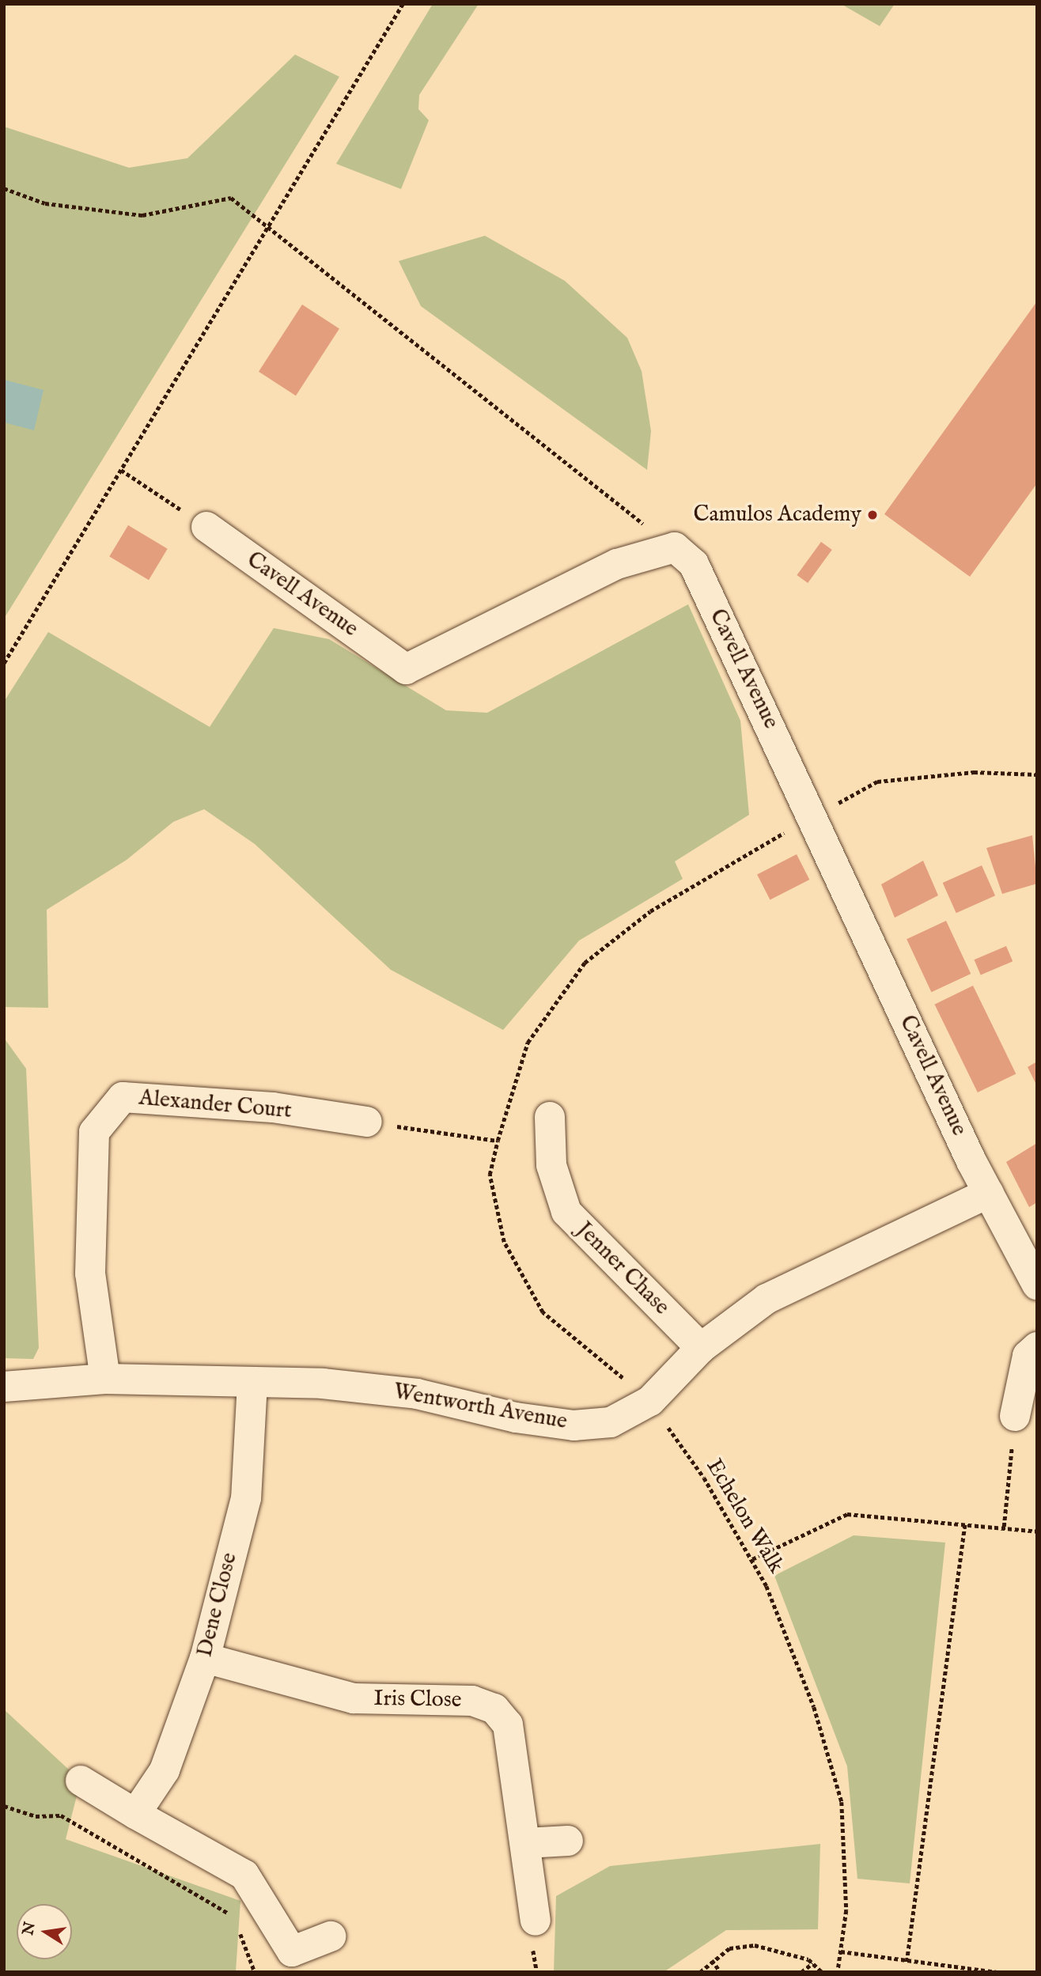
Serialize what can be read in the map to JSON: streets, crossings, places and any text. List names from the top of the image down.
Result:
{
  "streets": {
    "street": [
      "Cavell Avenue",
      "Alexander Court",
      "Jenner Chase",
      "Wentworth Avenue",
      "Dene Close",
      "Iris Close"
    ],
    "path": ["Echelon Walk"]
  },
  "crossings": [
    ["Cavell Avenue", "Wentworth Avenue"],
    ["Cavell Avenue", "Echelon Walk"],
    ["Alexander Court", "Wentworth Avenue"],
    ["Jenner Chase", "Wentworth Avenue"],
    ["Wentworth Avenue", "Echelon Walk"],
    ["Wentworth Avenue", "Dene Close"],
    ["Dene Close", "Iris Close"]
  ],
  "places": ["Camulos Academy"],
  "north": "left"
}
